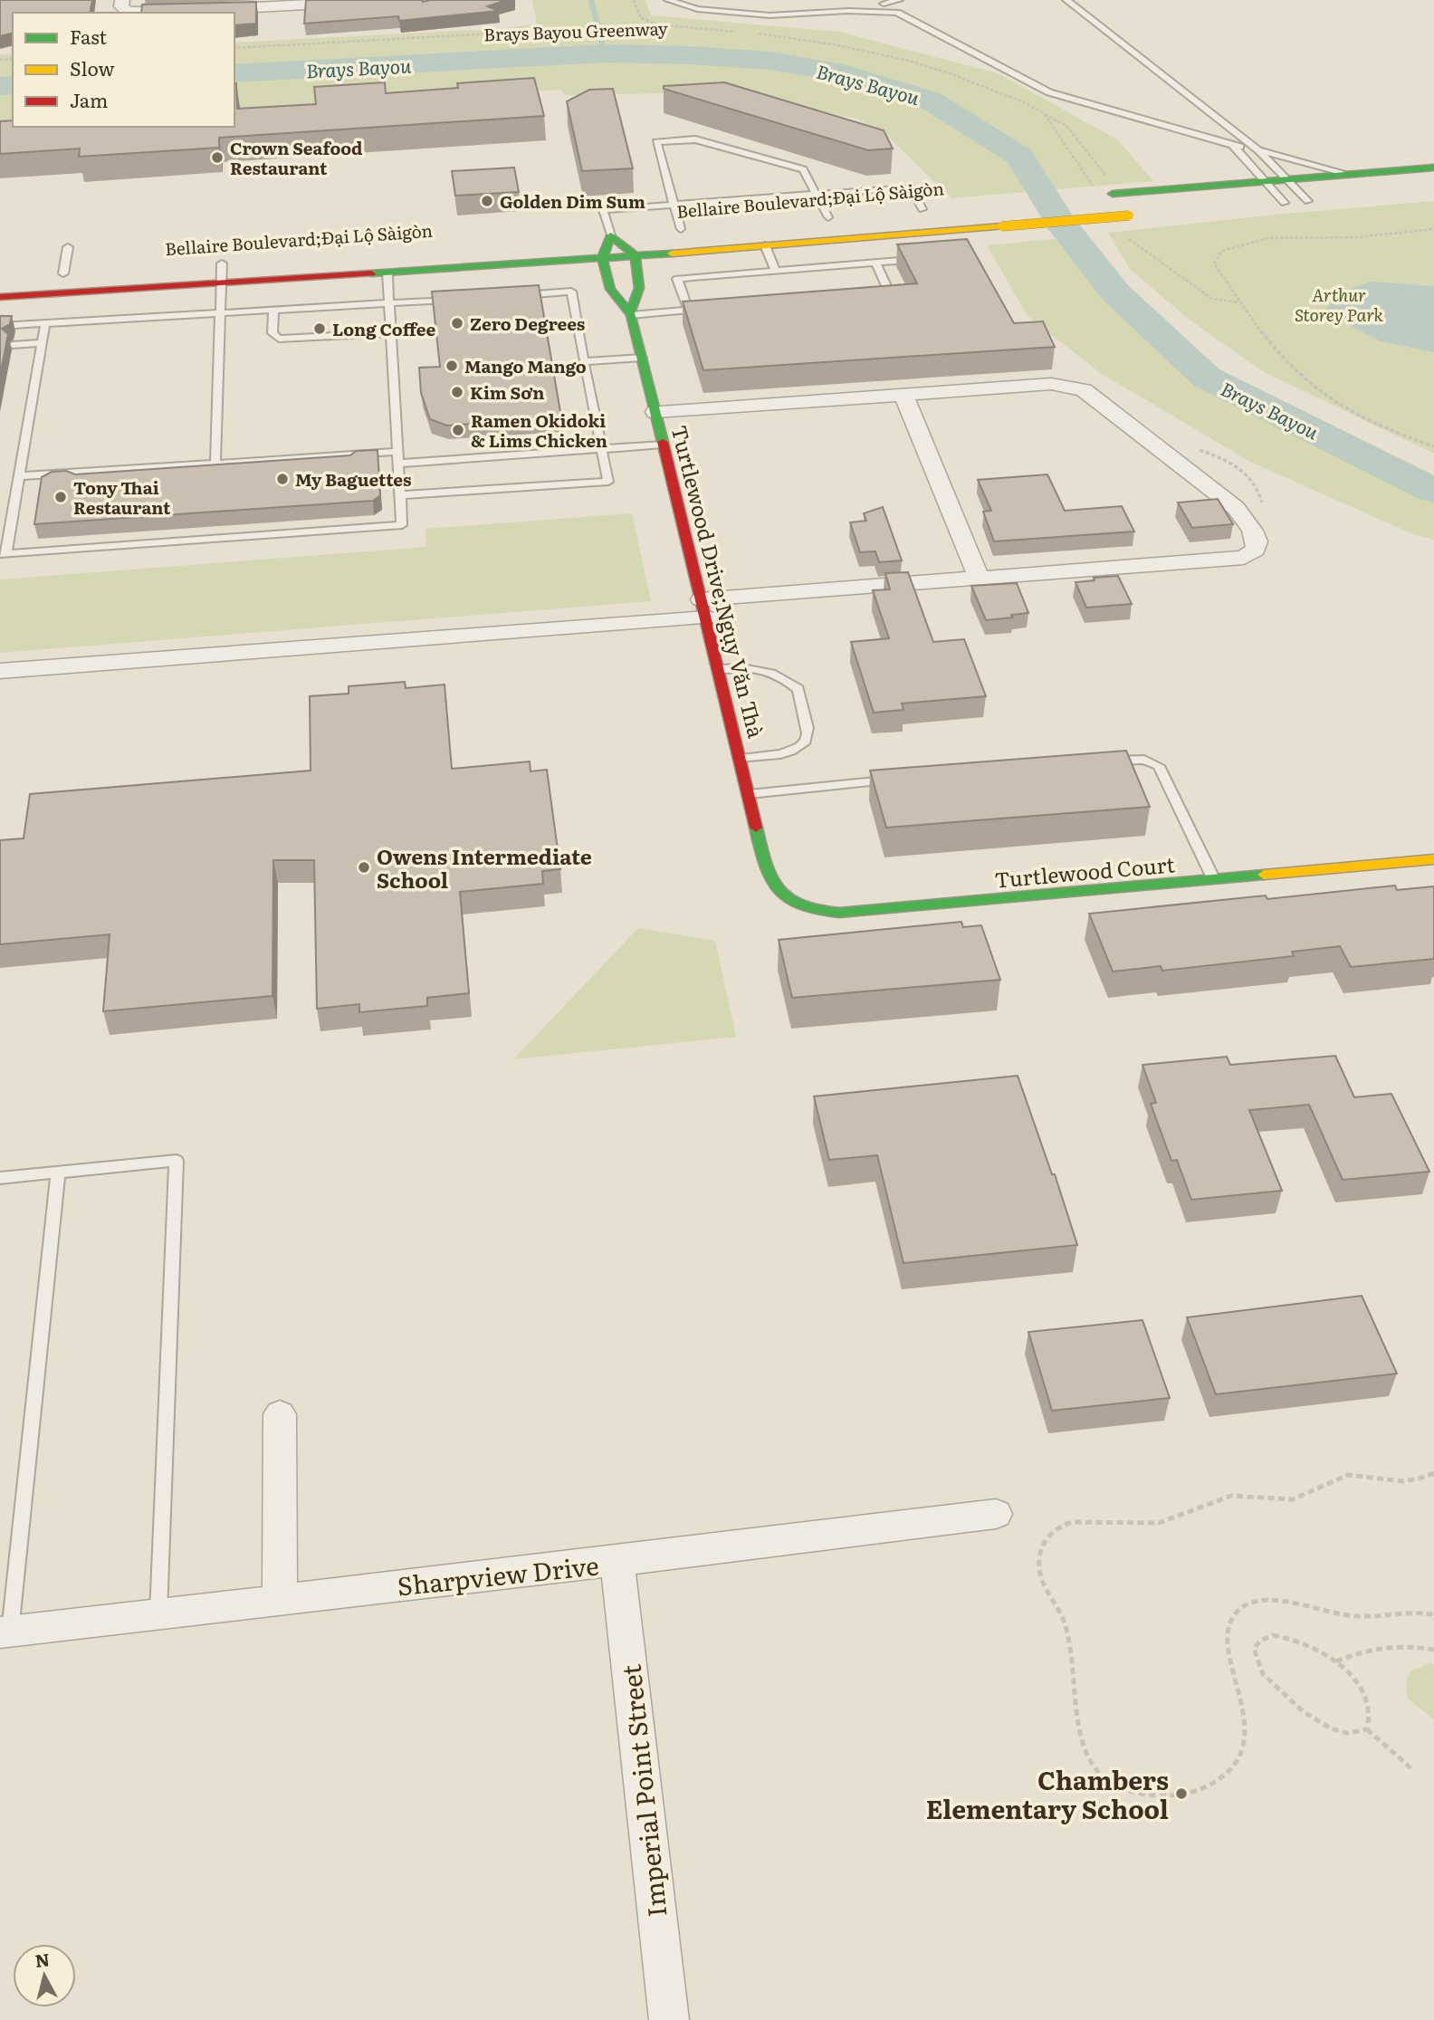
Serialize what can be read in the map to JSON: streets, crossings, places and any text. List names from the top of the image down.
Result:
{
  "streets": {
    "street": [
      "Bellaire Boulevard;Đại Lộ Sàigòn",
      "Turtlewood Drive;Ngụy Văn Thà",
      "Turtlewood Court",
      "Sharpview Drive",
      "Imperial Point Street"
    ],
    "path": ["Brays Bayou Greenway"]
  },
  "crossings": [
    ["Bellaire Boulevard;Đại Lộ Sàigòn", "Turtlewood Drive;Ngụy Văn Thà"],
    ["Turtlewood Drive;Ngụy Văn Thà", "Turtlewood Court"],
    ["Sharpview Drive", "Imperial Point Street"]
  ],
  "water": ["Brays Bayou"],
  "parks": ["Arthur Storey Park"],
  "places": [
    "Crown Seafood Restaurant",
    "Golden Dim Sum",
    "Zero Degrees",
    "Long Coffee",
    "Mango Mango",
    "Kim Sơn",
    "Ramen Okidoki & Lims Chicken",
    "My Baguettes",
    "Tony Thai Restaurant",
    "Owens Intermediate School",
    "Chambers Elementary School"
  ],
  "legend": ["Fast", "Slow", "Jam"],
  "north": "top"
}
